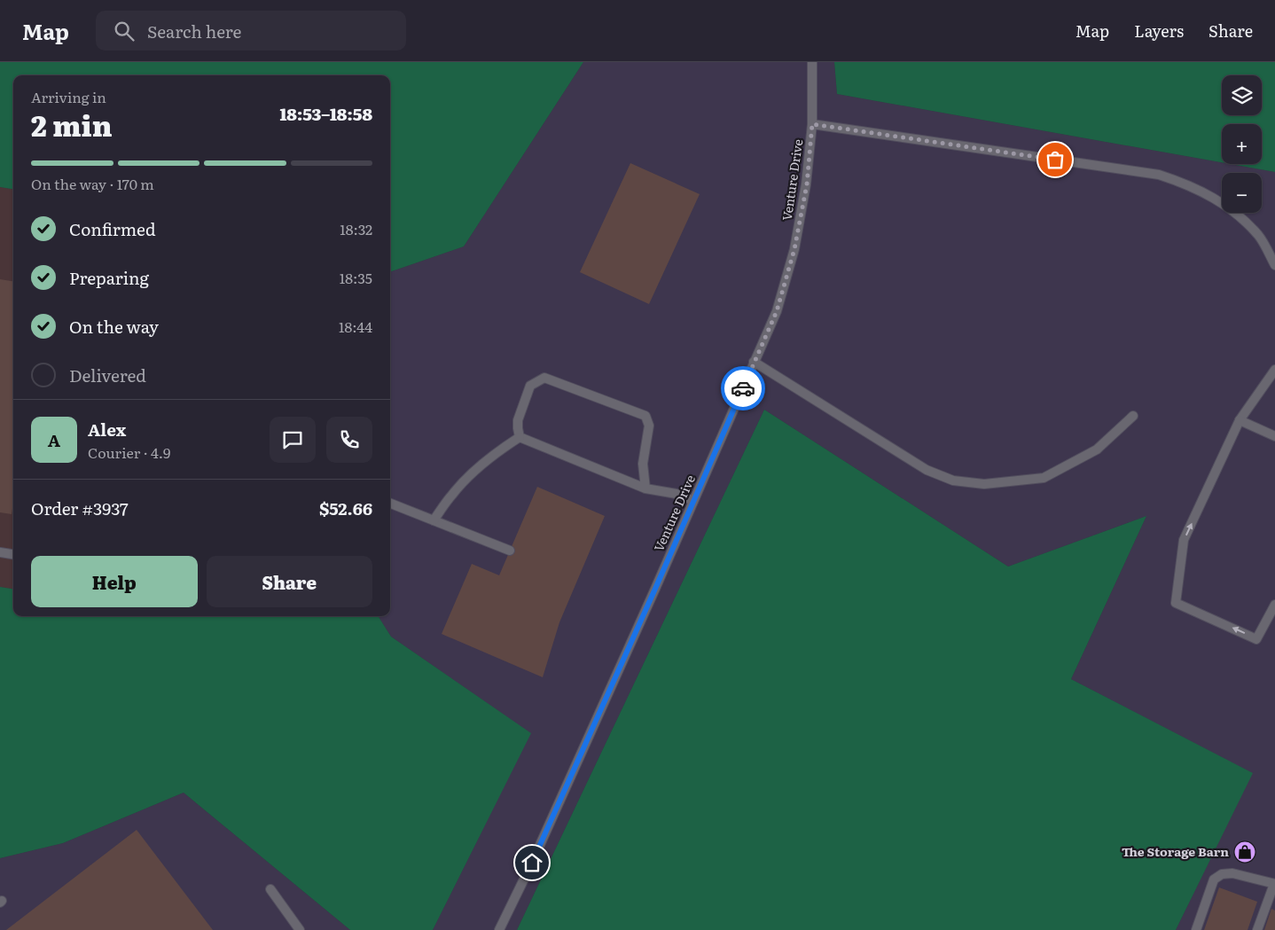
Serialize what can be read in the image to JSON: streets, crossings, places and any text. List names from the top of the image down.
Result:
{
  "streets": {
    "street": ["Venture Drive"]
  },
  "places": {
    "shop": ["The Storage Barn"]
  },
  "page": {
    "header": "Map",
    "search": "Search here",
    "nav": ["Map", "Layers", "Share"],
    "map_buttons": ["+", "−"],
    "heading": ["2 min", "Arriving in", "18:53–18:58"],
    "panel": [
      "Alex",
      "Courier · 4.9",
      "Order #3937",
      "$52.66"
    ],
    "bar": "On the way · 170 m",
    "list": [
      ["Confirmed", "18:32"],
      ["Preparing", "18:35"],
      ["On the way", "18:44"],
      "Delivered"
    ],
    "round": "A",
    "buttons": ["Help", "Share"]
  }
}
